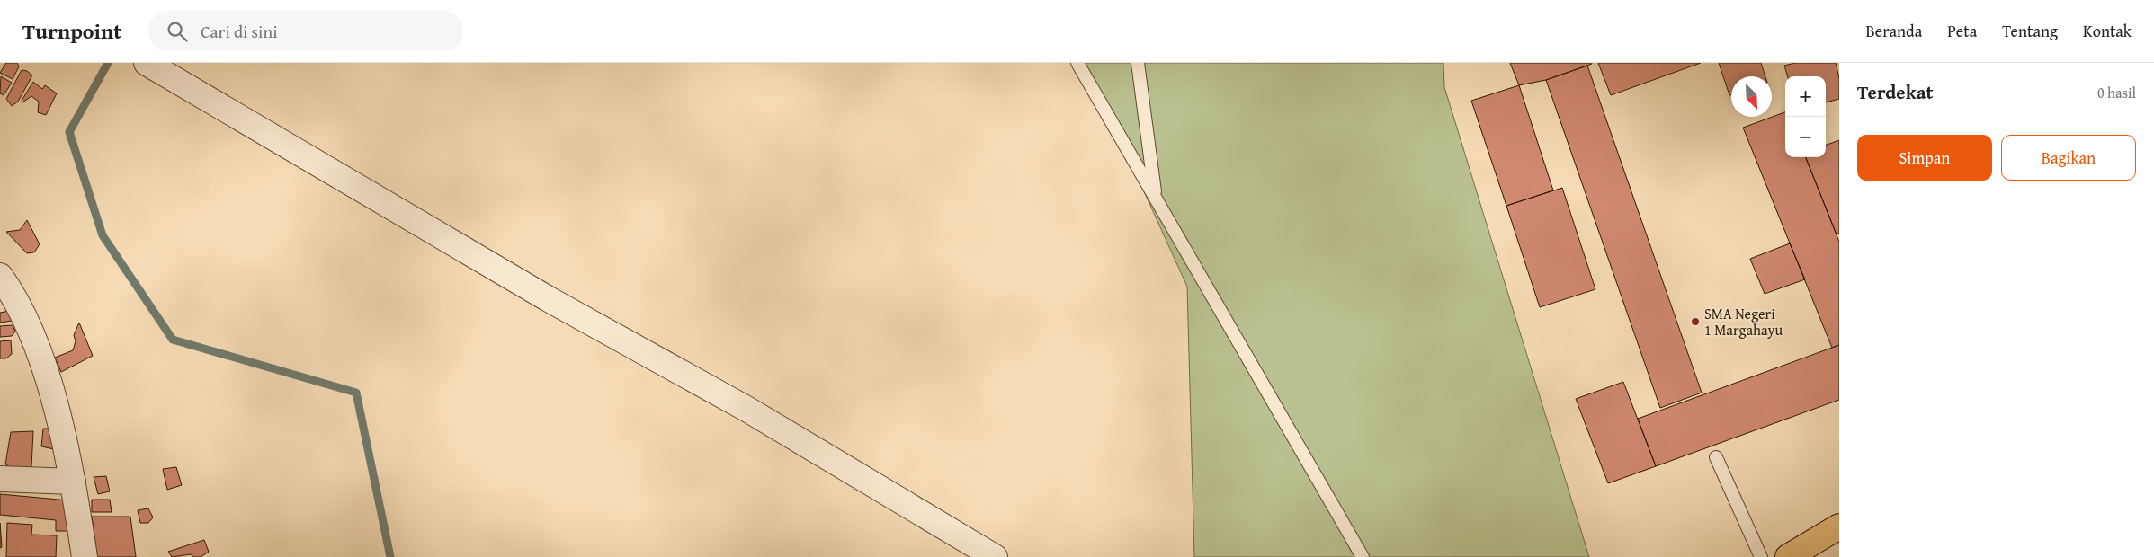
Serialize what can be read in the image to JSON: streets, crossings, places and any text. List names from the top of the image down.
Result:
{
  "places": ["SMA Negeri 1 Margahayu"],
  "north": "bottom right",
  "page": {
    "header": "Turnpoint",
    "search": "Cari di sini",
    "nav": [
      "Beranda",
      "Peta",
      "Tentang",
      "Kontak"
    ],
    "heading": ["Terdekat", "0 hasil"],
    "map_buttons": ["+", "−"],
    "buttons": ["Simpan", "Bagikan"]
  }
}
